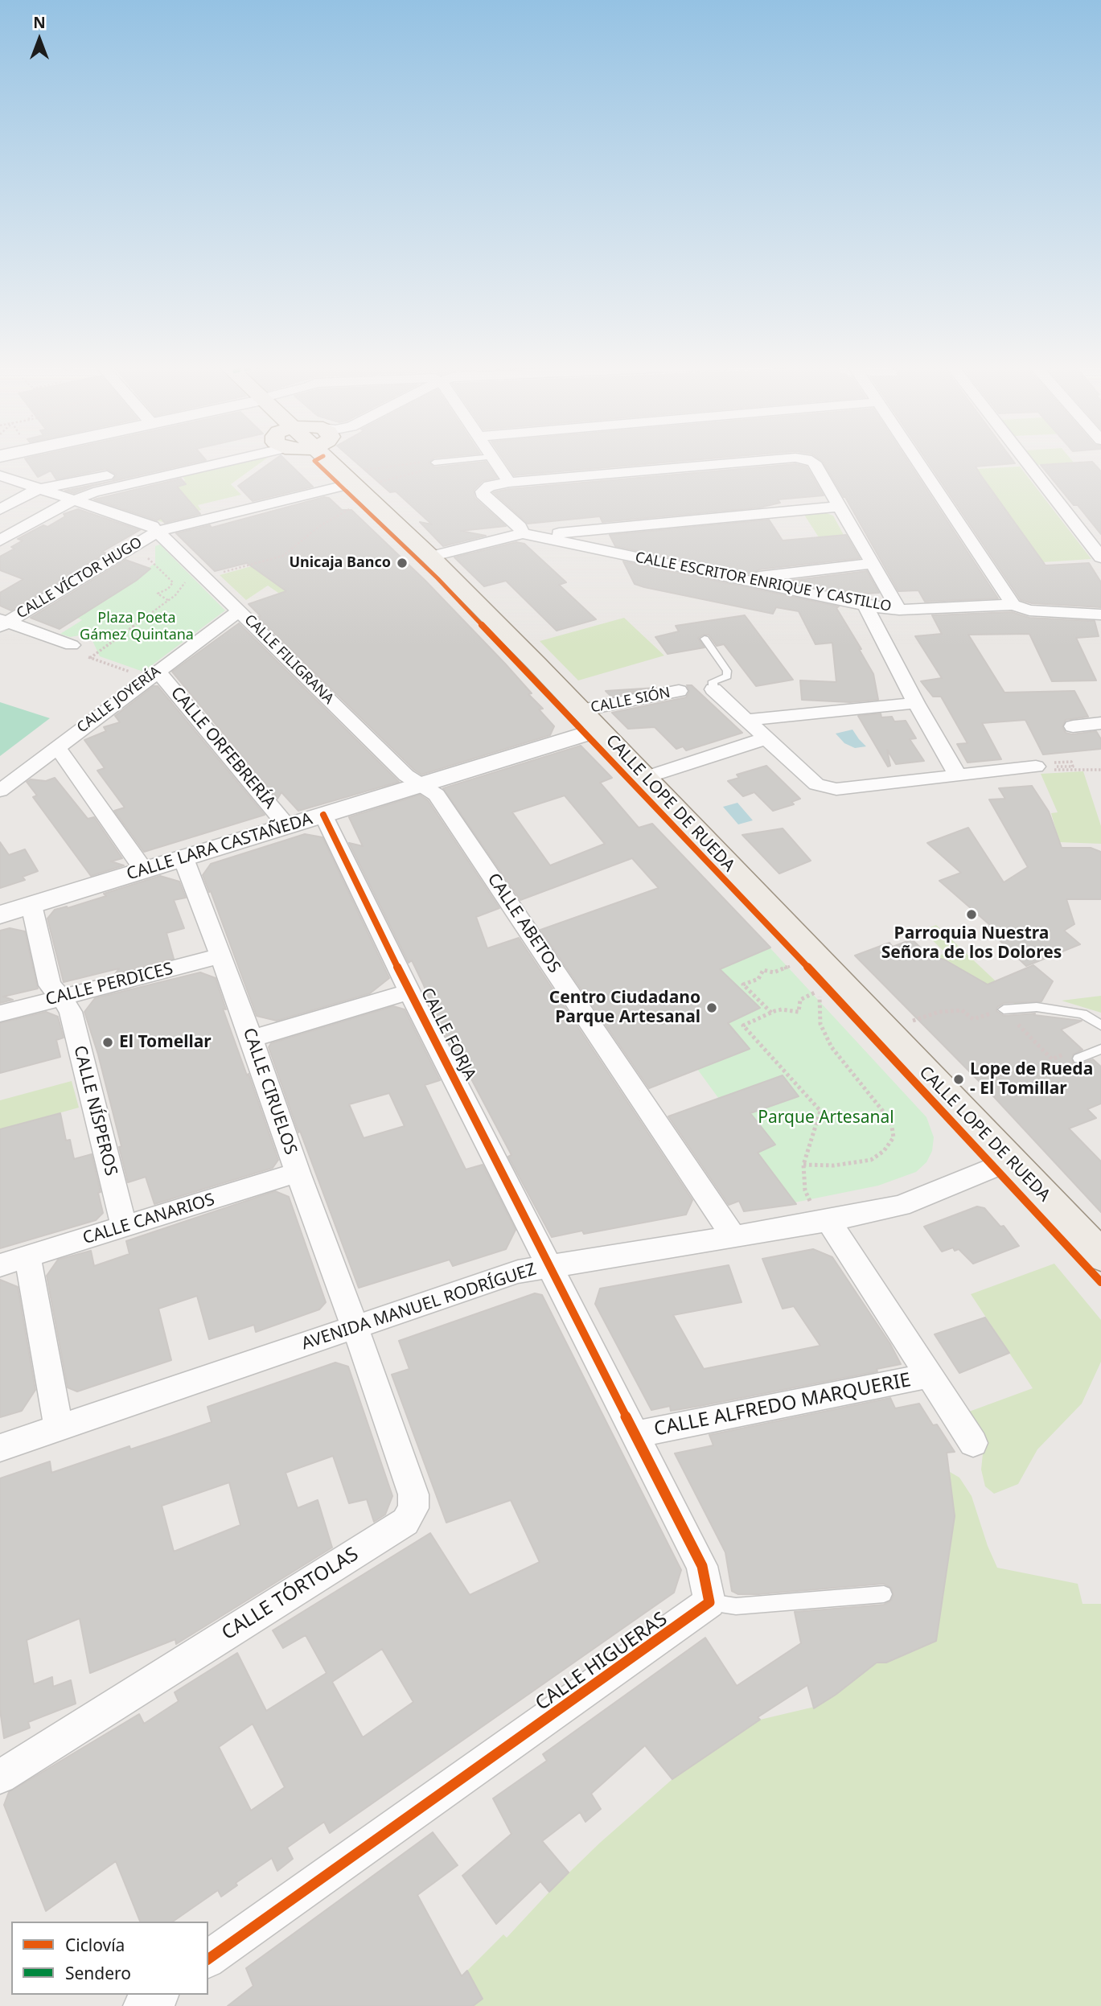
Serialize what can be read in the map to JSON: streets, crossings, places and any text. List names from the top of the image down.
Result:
{
  "streets": {
    "main road": ["CALLE LOPE DE RUEDA"],
    "street": [
      "CALLE VÍCTOR HUGO",
      "CALLE ESCRITOR ENRIQUE Y CASTILLO",
      "CALLE FILIGRANA",
      "CALLE JOYERÍA",
      "CALLE SIÓN",
      "CALLE ORFEBRERÍA",
      "CALLE LARA CASTAÑEDA",
      "CALLE ABETOS",
      "CALLE PERDICES",
      "CALLE FORJA",
      "CALLE CIRUELOS",
      "CALLE NÍSPEROS",
      "CALLE CANARIOS",
      "AVENIDA MANUEL RODRÍGUEZ",
      "CALLE ALFREDO MARQUERIE",
      "CALLE TÓRTOLAS",
      "CALLE HIGUERAS"
    ]
  },
  "crossings": [
    ["CALLE VÍCTOR HUGO", "CALLE FILIGRANA"],
    ["CALLE VÍCTOR HUGO", "CALLE LOPE DE RUEDA"],
    ["CALLE ESCRITOR ENRIQUE Y CASTILLO", "CALLE LOPE DE RUEDA"],
    ["CALLE FILIGRANA", "CALLE JOYERÍA"],
    ["CALLE FILIGRANA", "CALLE LARA CASTAÑEDA"],
    ["CALLE FILIGRANA", "CALLE ABETOS"],
    ["CALLE JOYERÍA", "CALLE ORFEBRERÍA"],
    ["CALLE SIÓN", "CALLE LOPE DE RUEDA"],
    ["CALLE SIÓN", "CALLE LARA CASTAÑEDA"],
    ["CALLE ORFEBRERÍA", "CALLE LARA CASTAÑEDA"],
    ["CALLE LOPE DE RUEDA", "CALLE LARA CASTAÑEDA"],
    ["CALLE LOPE DE RUEDA", "AVENIDA MANUEL RODRÍGUEZ"],
    ["CALLE LARA CASTAÑEDA", "CALLE ABETOS"],
    ["CALLE LARA CASTAÑEDA", "CALLE FORJA"],
    ["CALLE LARA CASTAÑEDA", "CALLE CIRUELOS"],
    ["CALLE LARA CASTAÑEDA", "CALLE NÍSPEROS"],
    ["CALLE ABETOS", "AVENIDA MANUEL RODRÍGUEZ"],
    ["CALLE PERDICES", "CALLE CIRUELOS"],
    ["CALLE PERDICES", "CALLE NÍSPEROS"],
    ["CALLE FORJA", "AVENIDA MANUEL RODRÍGUEZ"],
    ["CALLE CIRUELOS", "CALLE CANARIOS"],
    ["CALLE CIRUELOS", "AVENIDA MANUEL RODRÍGUEZ"],
    ["CALLE CIRUELOS", "CALLE TÓRTOLAS"],
    ["CALLE NÍSPEROS", "CALLE CANARIOS"],
    ["AVENIDA MANUEL RODRÍGUEZ", "CALLE TÓRTOLAS"]
  ],
  "parks": ["Plaza Poeta Gámez Quintana", "Parque Artesanal"],
  "places": [
    "Unicaja Banco",
    "Parroquia Nuestra Señora de los Dolores",
    "Centro Ciudadano Parque Artesanal",
    "El Tomellar",
    "Lope de Rueda - El Tomillar"
  ],
  "legend": ["Ciclovía", "Sendero"],
  "north": "top"
}
